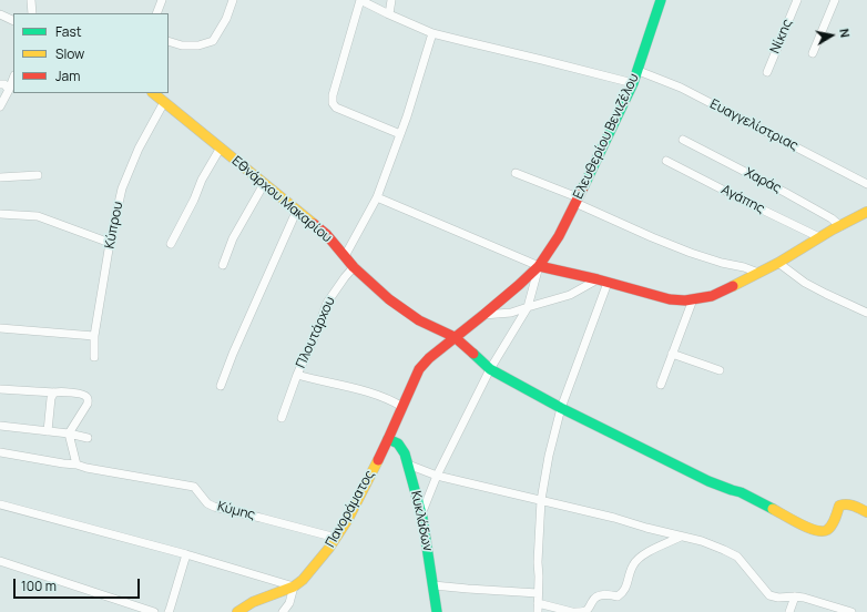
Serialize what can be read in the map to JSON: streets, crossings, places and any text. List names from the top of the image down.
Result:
{
  "streets": {
    "street": [
      "Νίκης",
      "Ευαγγελίστριας",
      "Ελευθερίου Βενιζέλου",
      "Χαράς",
      "Εθνάρχου Μακαρίου",
      "Αγάπης",
      "Κύπρου",
      "Πλουτάρχου",
      "Πανοράματος",
      "Κύμης",
      "Κυκλάδων"
    ]
  },
  "crossings": [
    ["Ευαγγελίστριας", "Ελευθερίου Βενιζέλου"],
    ["Ελευθερίου Βενιζέλου", "Εθνάρχου Μακαρίου"],
    ["Ελευθερίου Βενιζέλου", "Πανοράματος"],
    ["Εθνάρχου Μακαρίου", "Κύπρου"],
    ["Εθνάρχου Μακαρίου", "Πλουτάρχου"],
    ["Εθνάρχου Μακαρίου", "Πανοράματος"],
    ["Πλουτάρχου", "Πανοράματος"],
    ["Πανοράματος", "Κύμης"],
    ["Πανοράματος", "Κυκλάδων"]
  ],
  "legend": ["Fast", "Slow", "Jam"],
  "scale_bar": "100 m",
  "north": "right"
}
